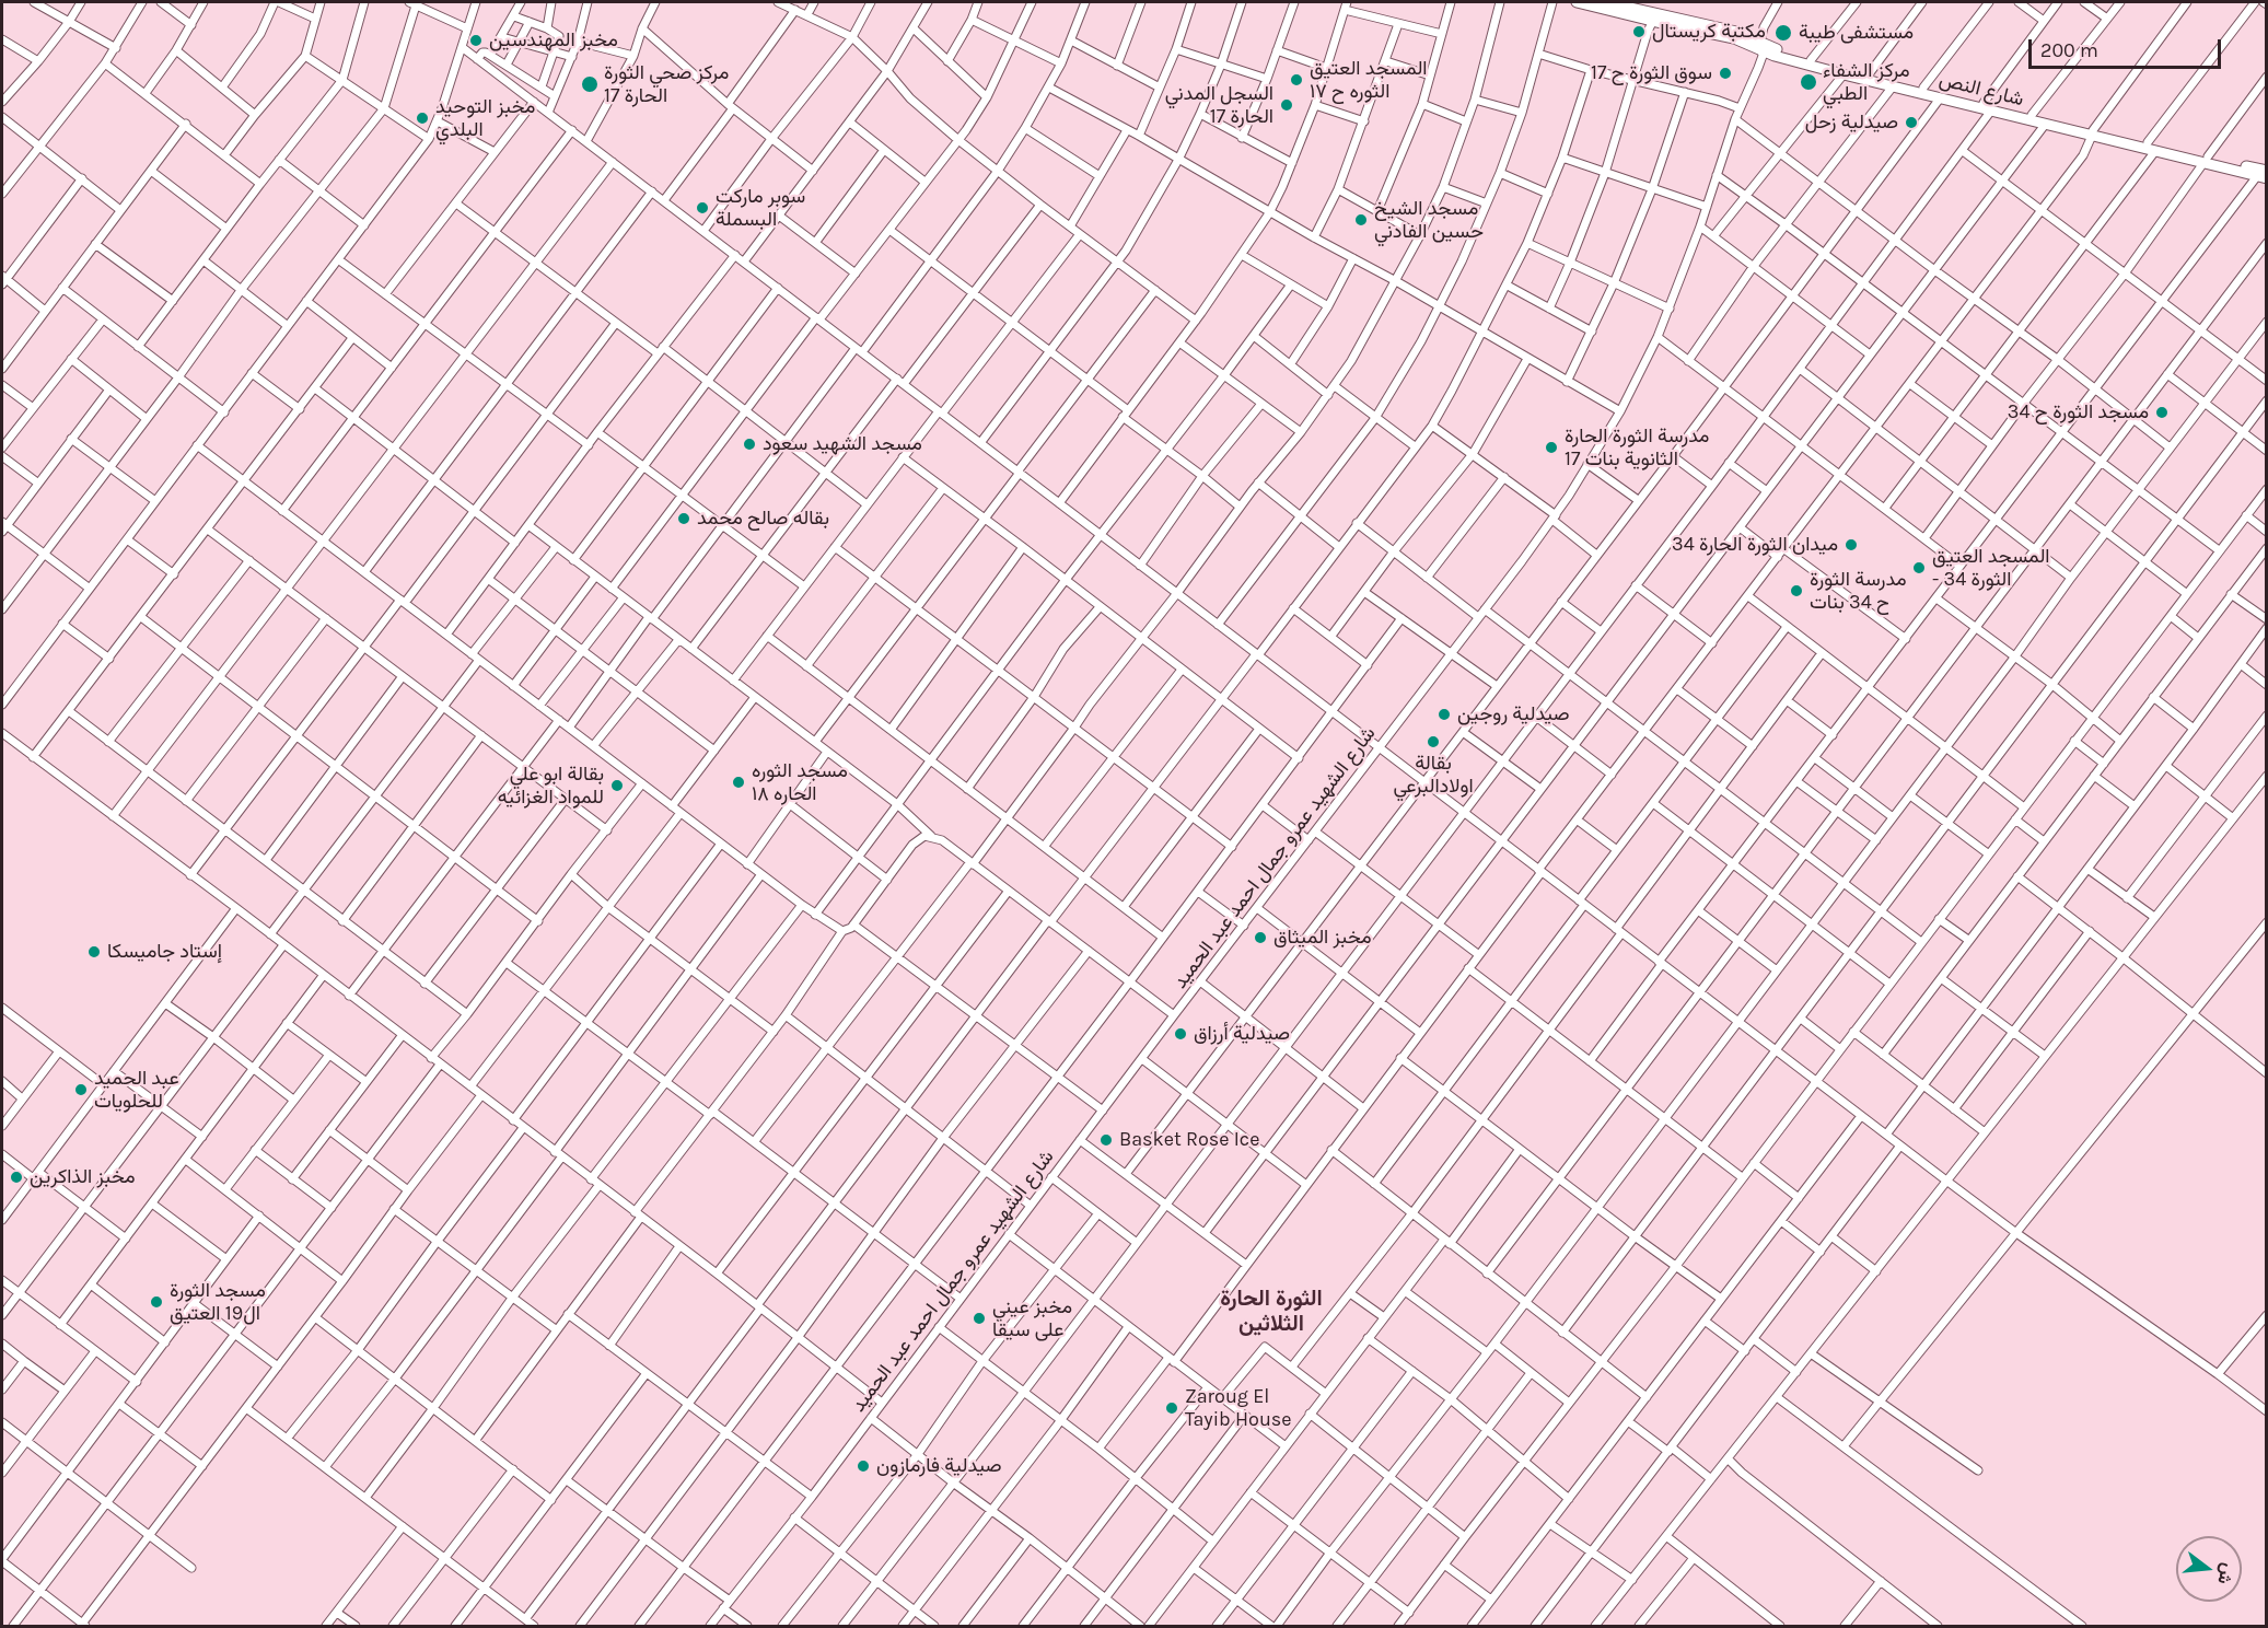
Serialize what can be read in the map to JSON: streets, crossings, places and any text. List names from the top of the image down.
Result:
{
  "streets": {
    "main road": ["شارع النص"],
    "street": ["شارع الشهيد عمرو جمال احمد عبد الحميد"]
  },
  "crossings": [
    ["شارع النص", "شارع الشهيد عمرو جمال احمد عبد الحميد"]
  ],
  "districts": ["الثورة الحارة الثلاثين"],
  "places": [
    "مكتبة كريستال",
    "مستشفى طيبة",
    "مخبز المهندسين",
    "سوق الثورة ح 17",
    "المسجد العتيق الثوره ح ١٧",
    "مركز الشفاء الطبي",
    "مركز صحي الثورة الحارة 17",
    "السجل المدني الحارة 17",
    "مخبز التوحيد البلدي",
    "صيدلية زحل",
    "سوبر ماركت البسملة",
    "مسجد الشيخ حسين الفادني",
    "مسجد الثورة ح 34",
    "مسجد الشهيد سعود",
    "مدرسة الثورة الحارة 17 الثانوية بنات",
    "بقاله صالح محمد",
    "ميدان الثورة الحارة 34",
    "المسجد العتيق - الثورة 34",
    "مدرسة الثورة ح 34 بنات",
    "صيدلية روجين",
    "بقالة اولادالبرعي",
    "مسجد الثوره الحاره ١٨",
    "بقالة ابو علي للمواد الغزائيه",
    "مخبز الميثاق",
    "إستاد جاميسكا",
    "صيدلية أرزاق",
    "عبد الحميد للحلويات",
    "Basket Rose Ice",
    "مخبز الذاكرين",
    "مسجد الثورة ال19 العتيق",
    "مخبز عيني على سيقا",
    "Zaroug El Tayib House",
    "صيدلية فارمازون"
  ],
  "scale_bar": "200 m",
  "north": "right"
}
